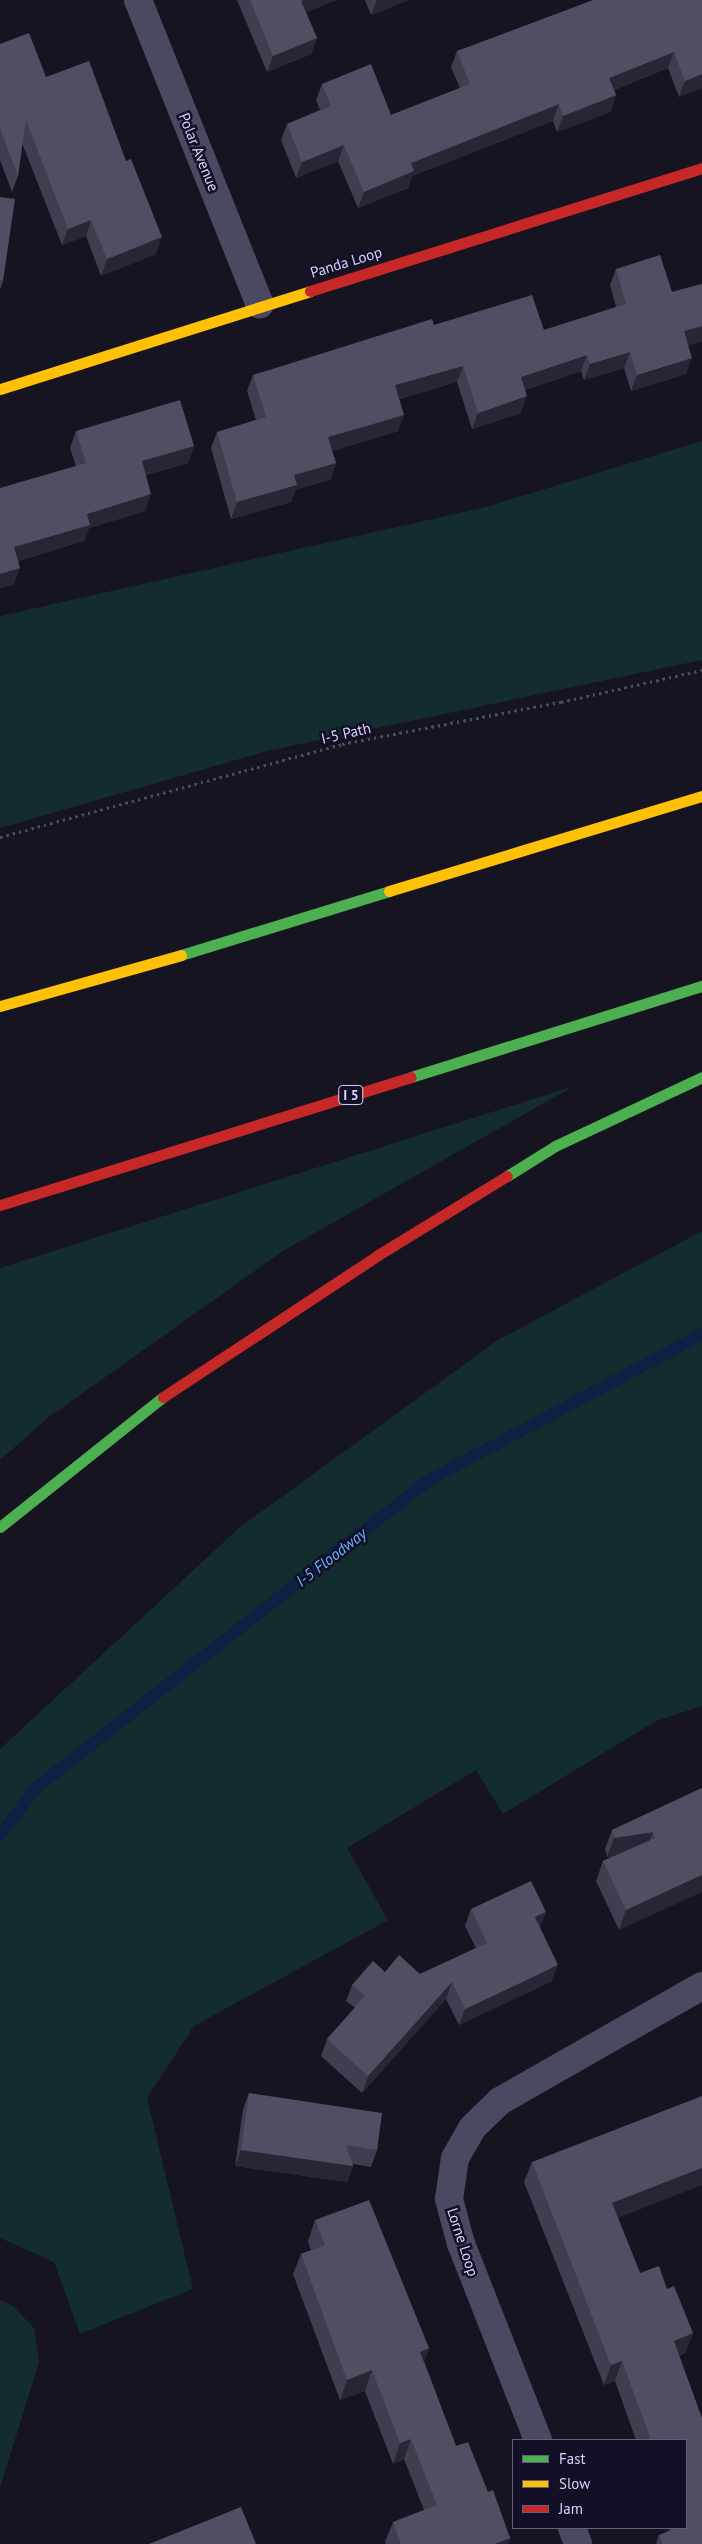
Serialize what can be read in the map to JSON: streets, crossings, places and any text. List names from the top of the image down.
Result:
{
  "streets": {
    "main road": ["Panda Loop", "I 5"],
    "street": ["Polar Avenue", "Lorne Loop"],
    "path": ["I-5 Path"]
  },
  "crossings": [
    ["Polar Avenue", "Panda Loop"]
  ],
  "water": ["I-5 Floodway"],
  "legend": ["Fast", "Slow", "Jam"]
}
